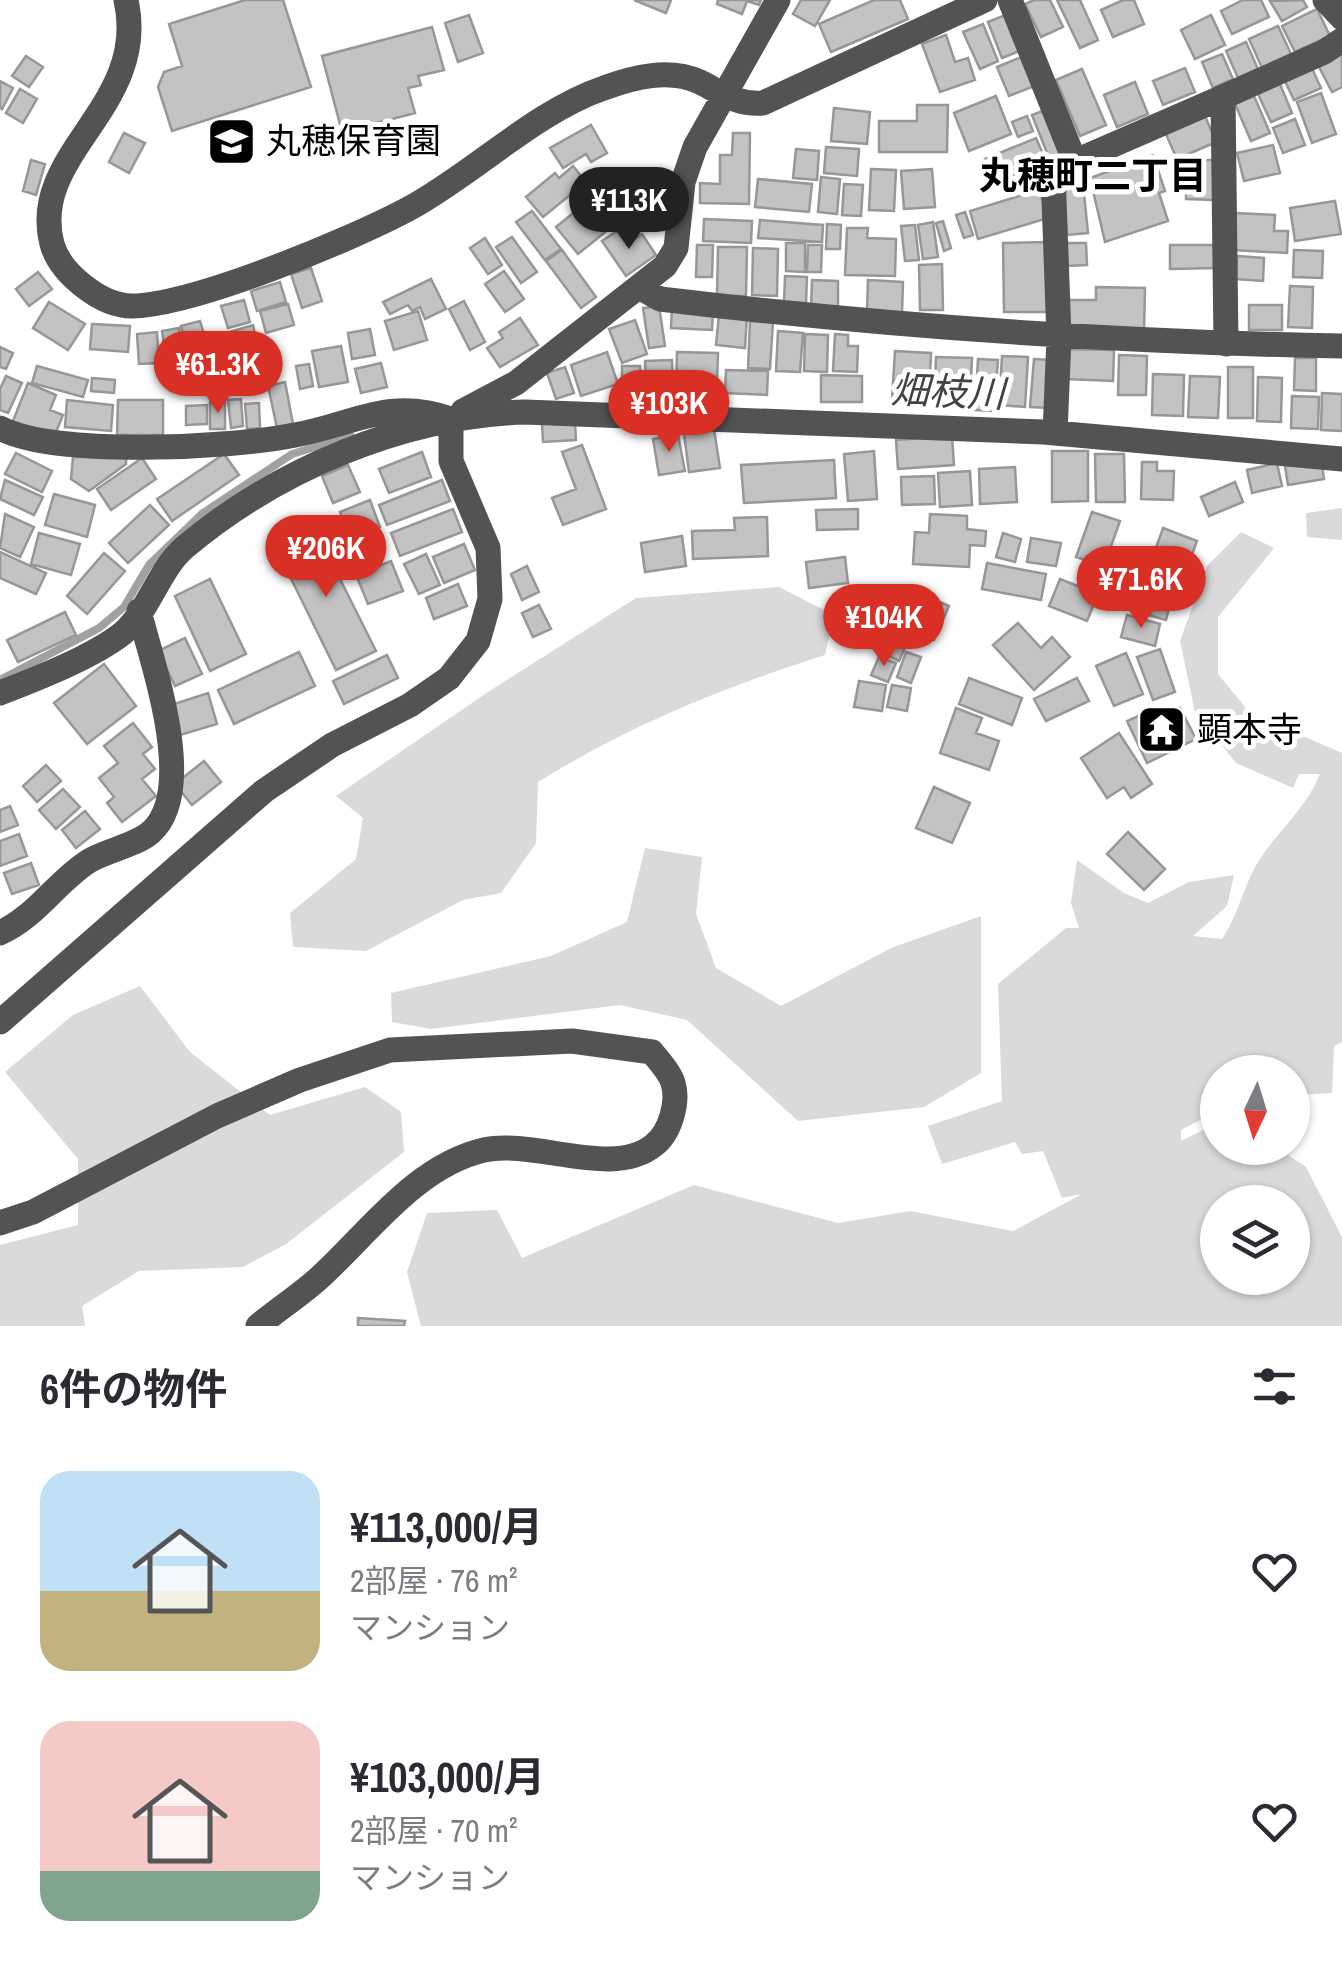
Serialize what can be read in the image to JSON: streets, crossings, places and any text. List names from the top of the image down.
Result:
{
  "districts": ["丸穂町二丁目"],
  "water": ["畑枝川"],
  "places": {
    "school or university": ["丸穂保育園"],
    "temple": ["顕本寺"]
  },
  "north": "bottom",
  "page": {
    "price": [
      "¥113K",
      "¥61.3K",
      "¥103K",
      "¥206K",
      "¥71.6K",
      "¥104K"
    ],
    "heading": "6件の物件",
    "list": [
      {
        "name": "¥113,000/月",
        "note": "2部屋 · 76 m² · マンション"
      },
      {
        "name": "¥103,000/月",
        "note": "2部屋 · 70 m² · マンション"
      }
    ]
  }
}
